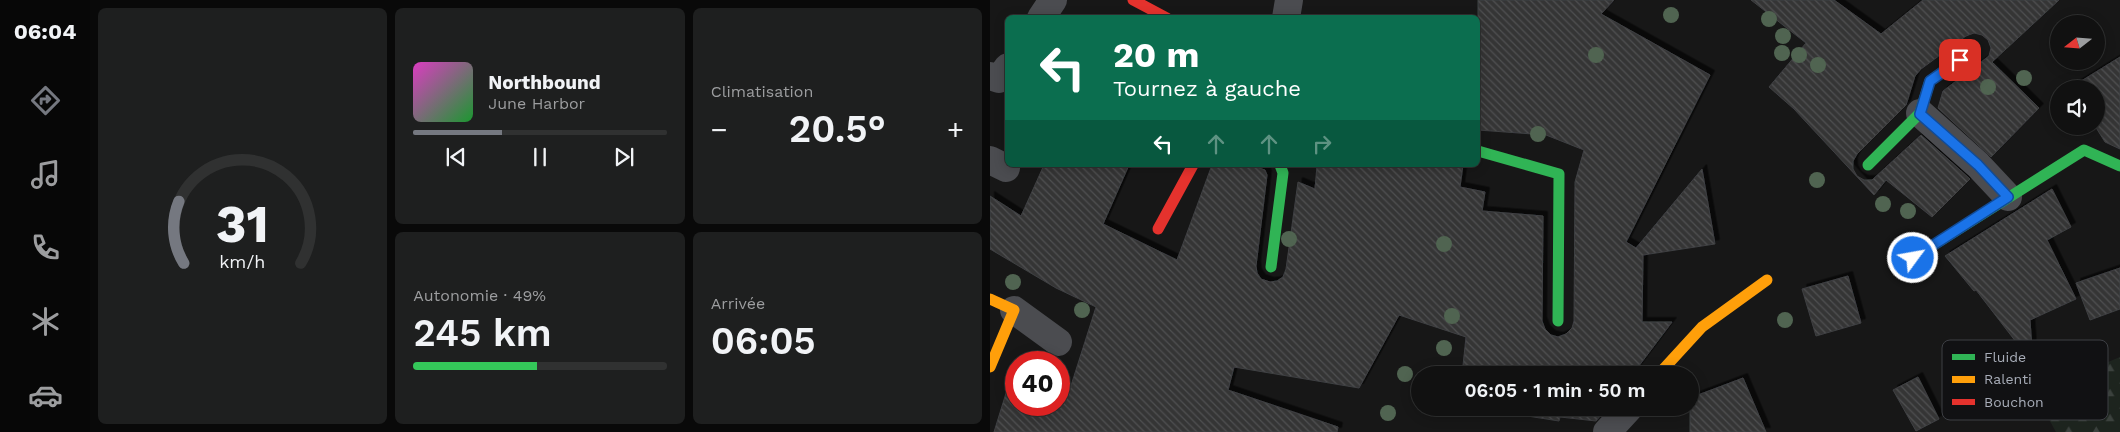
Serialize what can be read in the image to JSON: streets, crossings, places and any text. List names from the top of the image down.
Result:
{
  "legend": ["Fluide", "Ralenti", "Bouchon"],
  "north": "left",
  "page": {
    "tabs": "06:04",
    "tile": [
      "Climatisation",
      ["Autonomie · 49%", "245 km"],
      ["Arrivée", "06:05"]
    ],
    "turn": ["20 m", "Tournez à gauche"],
    "song": ["Northbound", "June Harbor"],
    "heat": ["−", "20.5°", "+"],
    "limit": "40",
    "trip": "06:05 · 1 min · 50 m",
    "gauge": ["31", "km/h"]
  }
}
